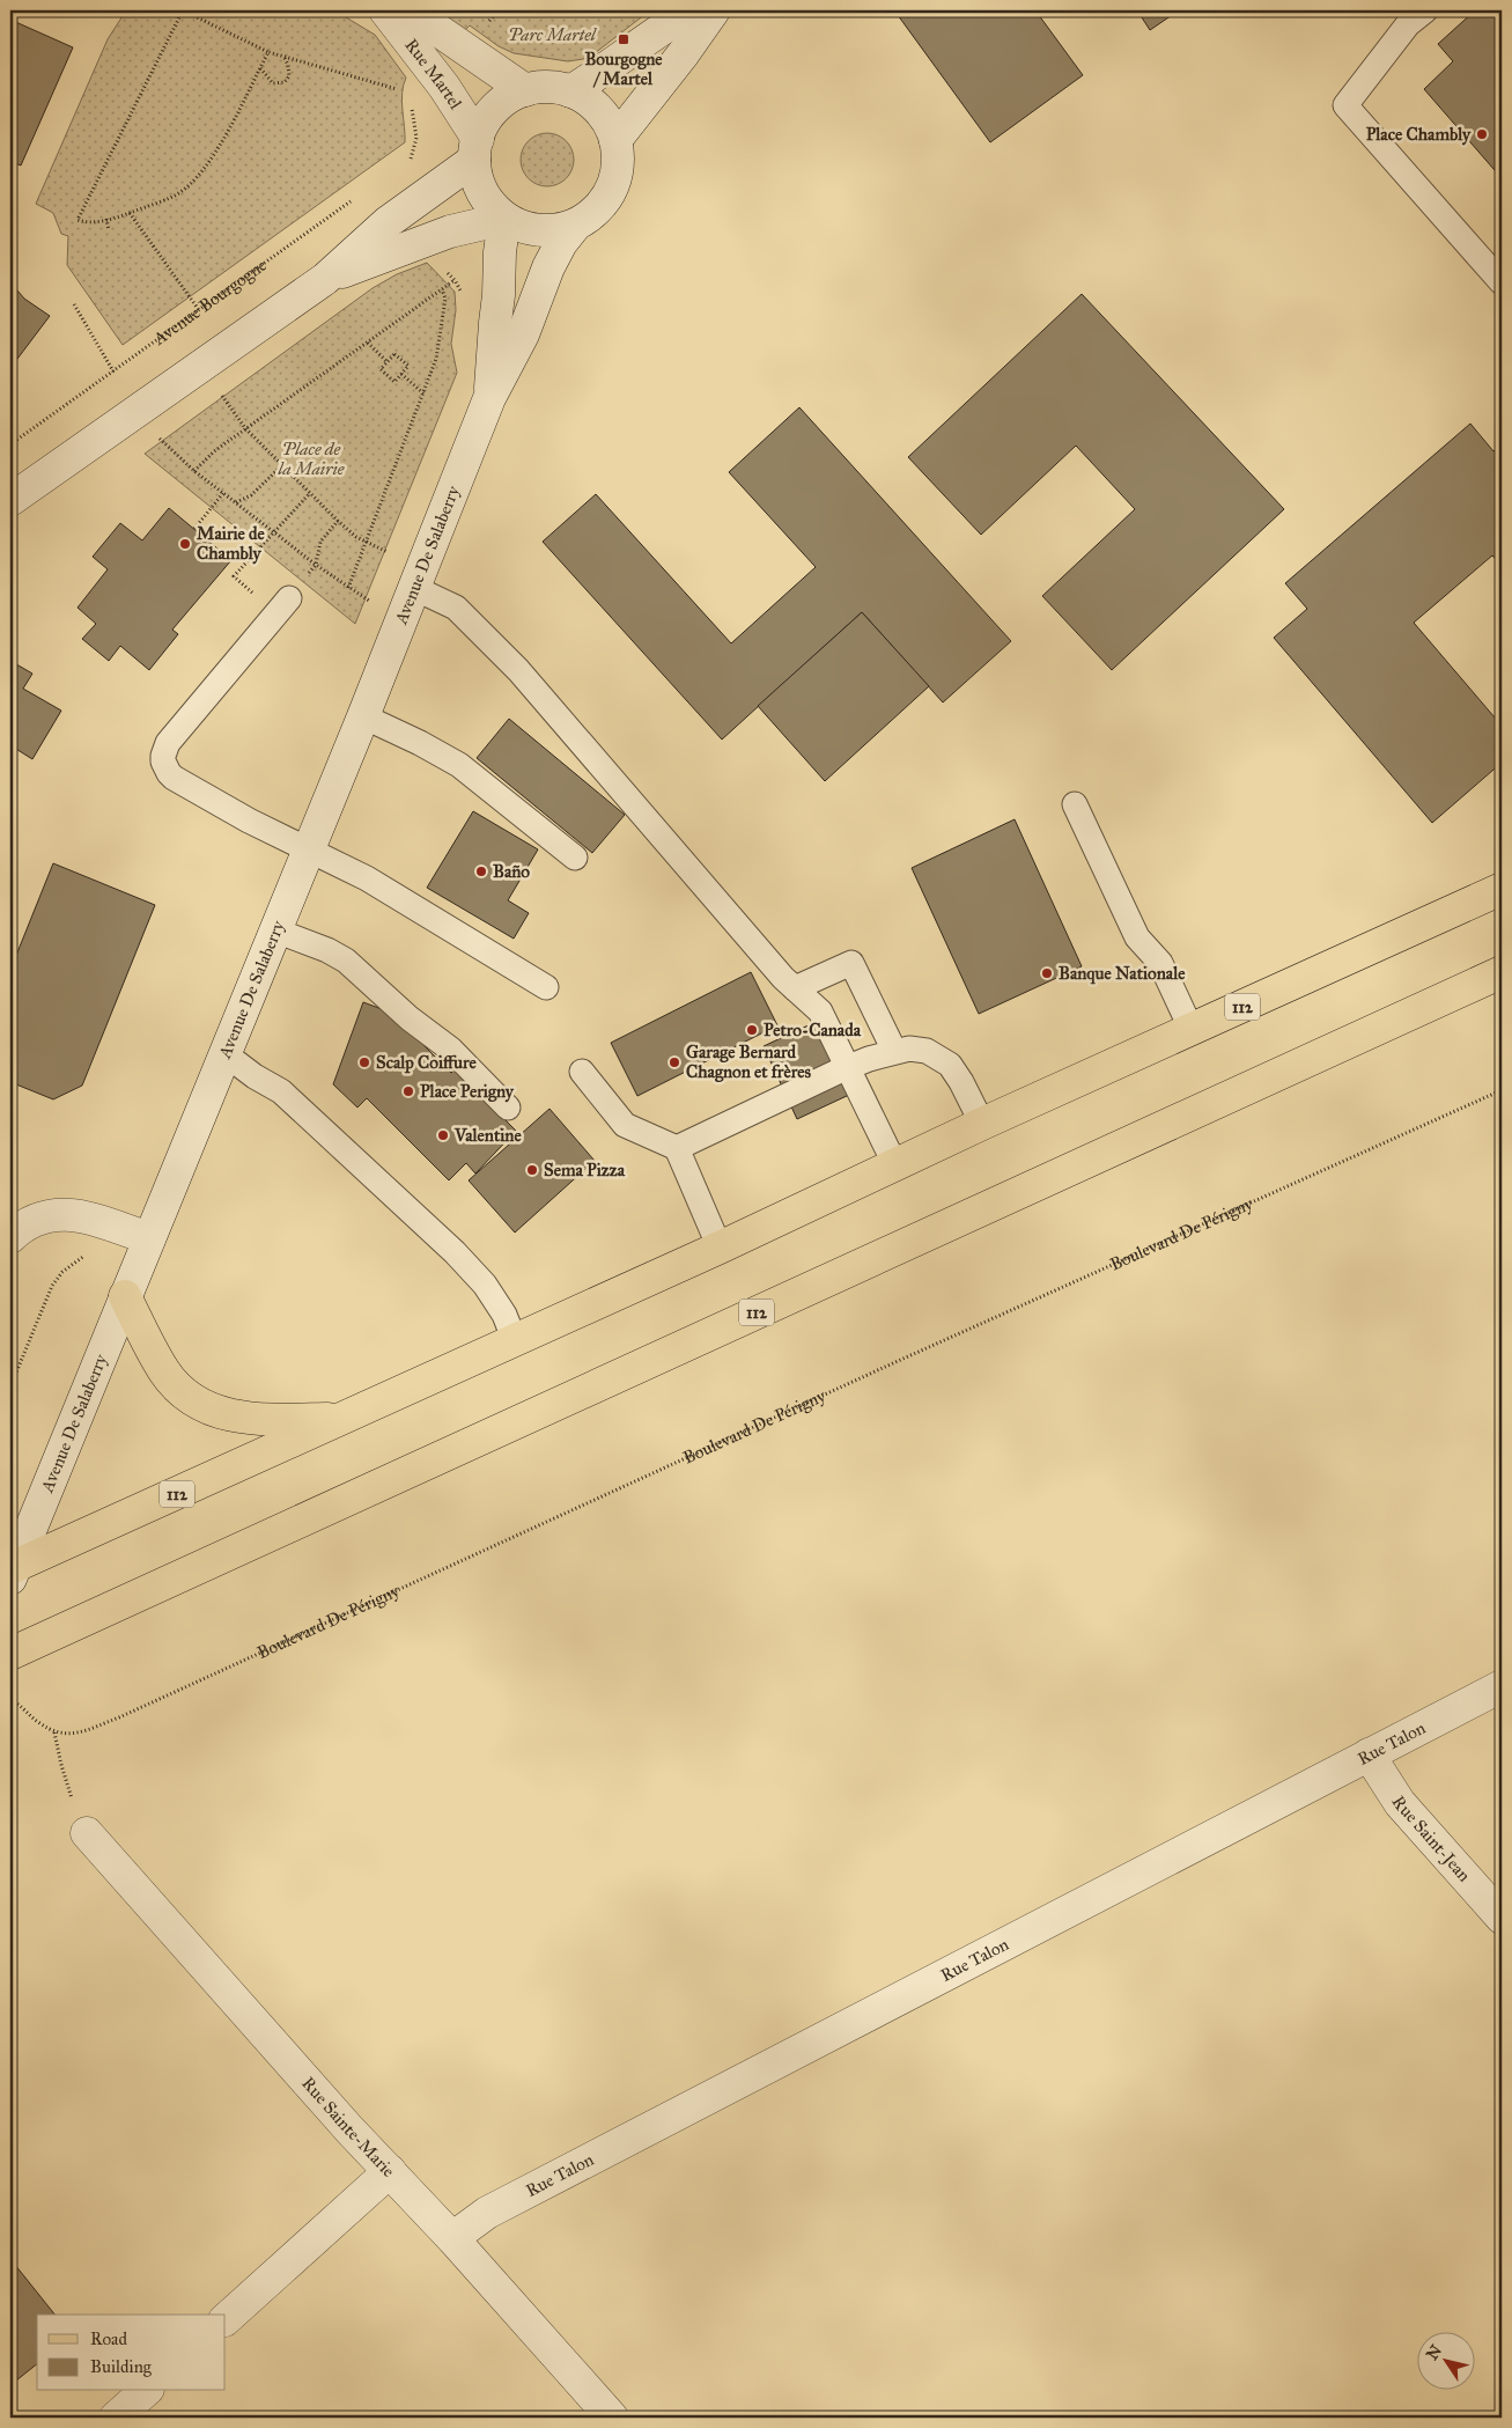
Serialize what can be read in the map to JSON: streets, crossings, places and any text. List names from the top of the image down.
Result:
{
  "streets": {
    "main road": ["112"],
    "street": [
      "Rue Martel",
      "Avenue De Salaberry",
      "Rue Talon",
      "Rue Saint-Jean",
      "Rue Sainte-Marie"
    ],
    "path": ["Avenue Bourgogne", "Boulevard De Périgny"]
  },
  "crossings": [
    ["Rue Martel", "Avenue De Salaberry"],
    ["Avenue De Salaberry", "112"],
    ["Rue Talon", "Rue Saint-Jean"],
    ["Rue Talon", "Rue Sainte-Marie"]
  ],
  "parks": ["Parc Martel", "Place de la Mairie"],
  "places": {
    "transit": ["Bourgogne / Martel"],
    "other": [
      "Place Chambly",
      "Mairie de Chambly",
      "Baño",
      "Banque Nationale",
      "Petro-Canada",
      "Scalp Coiffure",
      "Garage Bernard Chagnon et frères",
      "Place Perigny",
      "Valentine",
      "Sema Pizza"
    ]
  },
  "legend": ["Road", "Building"],
  "north": "top left"
}
